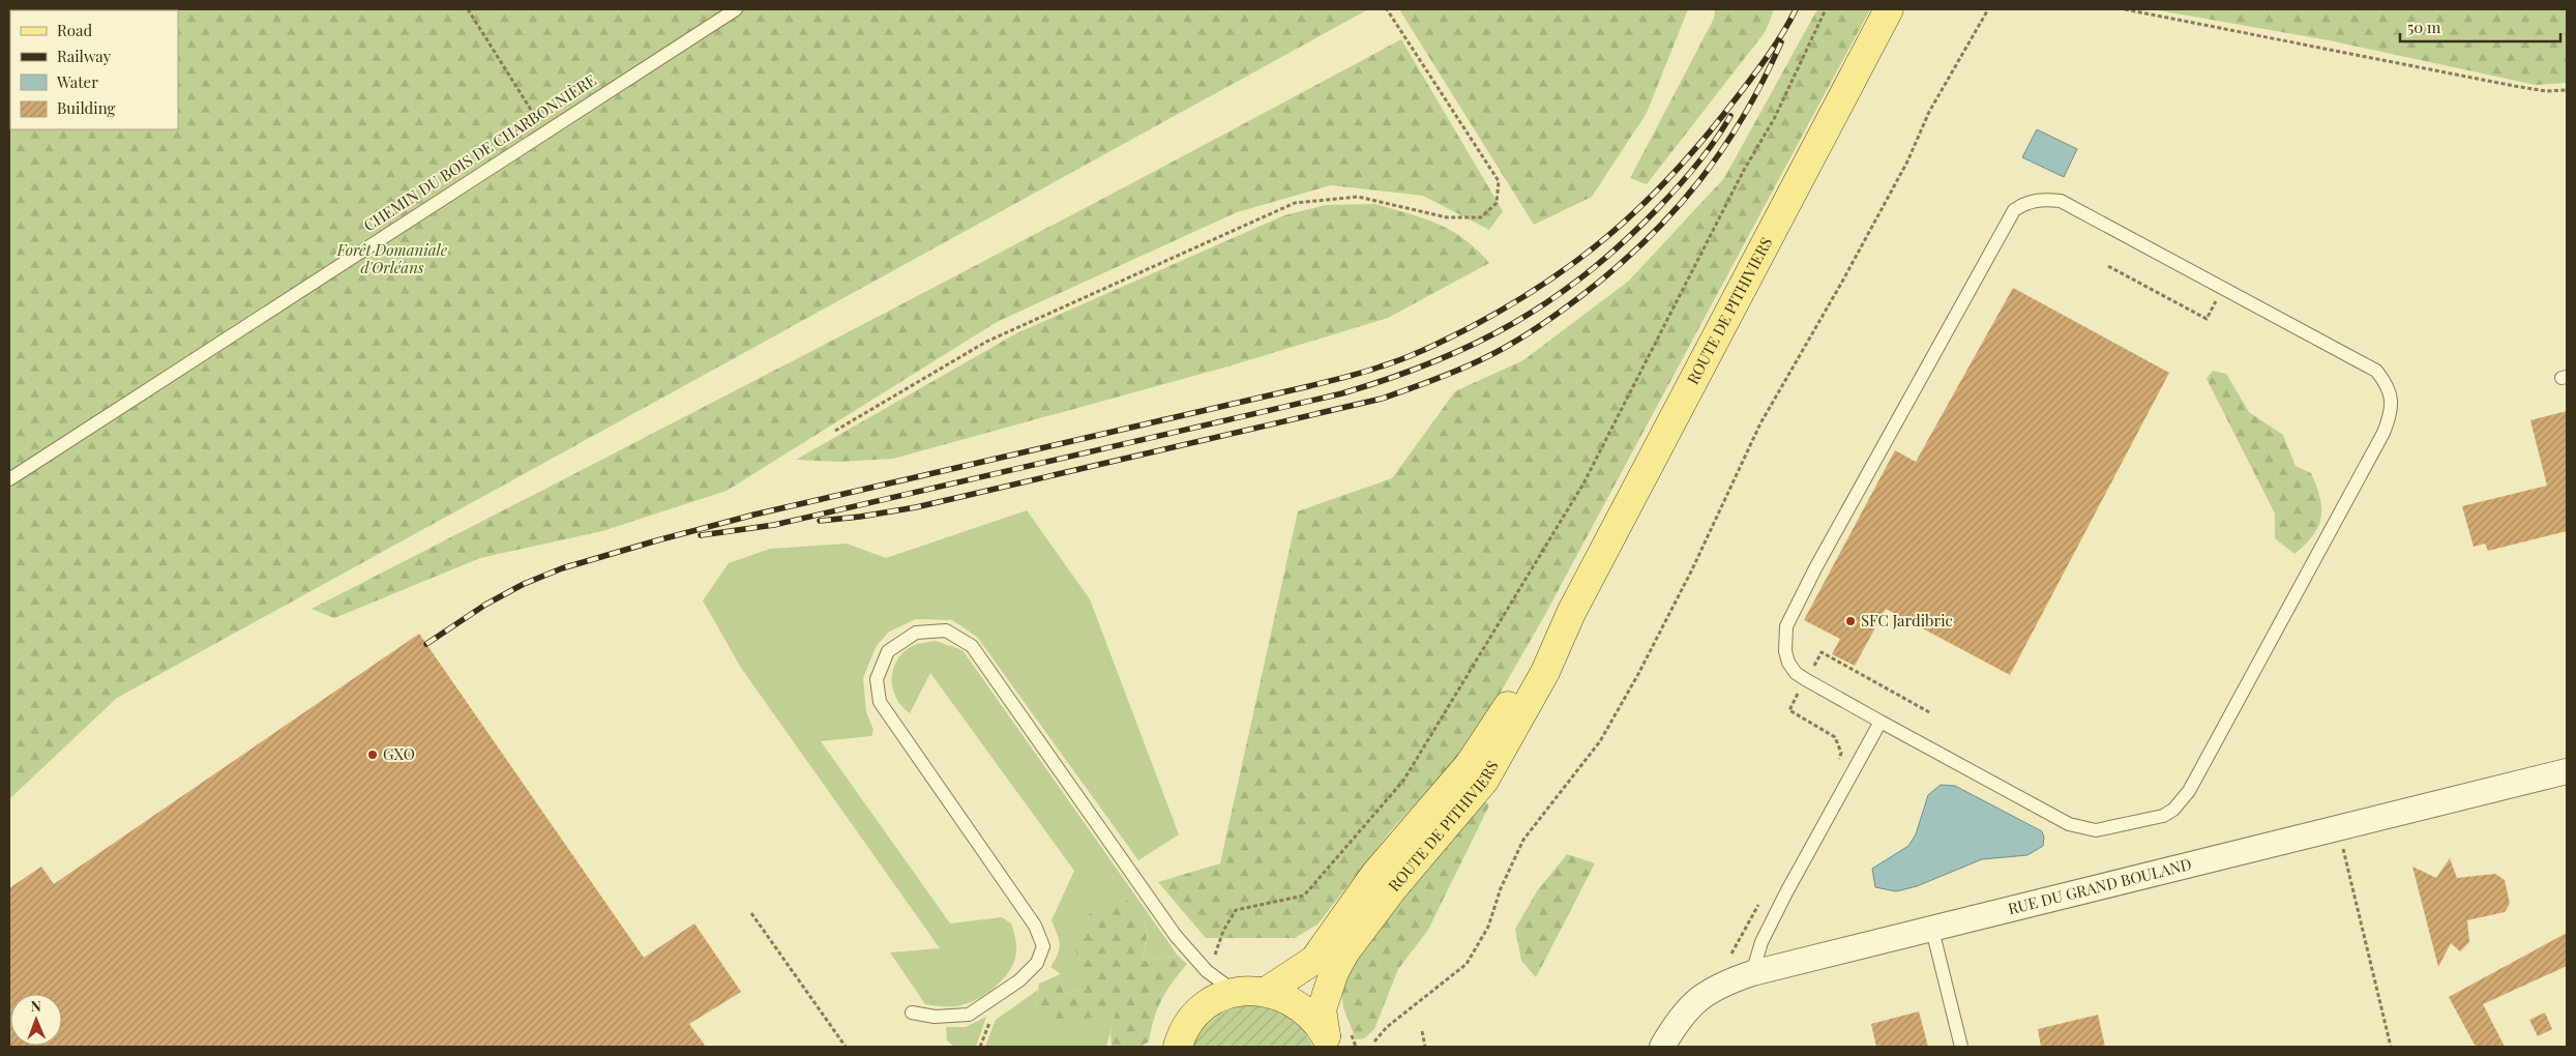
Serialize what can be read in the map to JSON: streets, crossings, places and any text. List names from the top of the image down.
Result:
{
  "streets": {
    "main road": ["ROUTE DE PITHIVIERS"],
    "street": ["RUE DU GRAND BOULAND"],
    "lane": ["CHEMIN DU BOIS DE CHARBONNIÈRE"]
  },
  "parks": ["Forêt Domaniale d'Orléans"],
  "places": ["SFC Jardibric", "GXO"],
  "legend": [
    "Road",
    "Railway",
    "Water",
    "Building"
  ],
  "scale_bar": "50 m",
  "north": "top"
}
